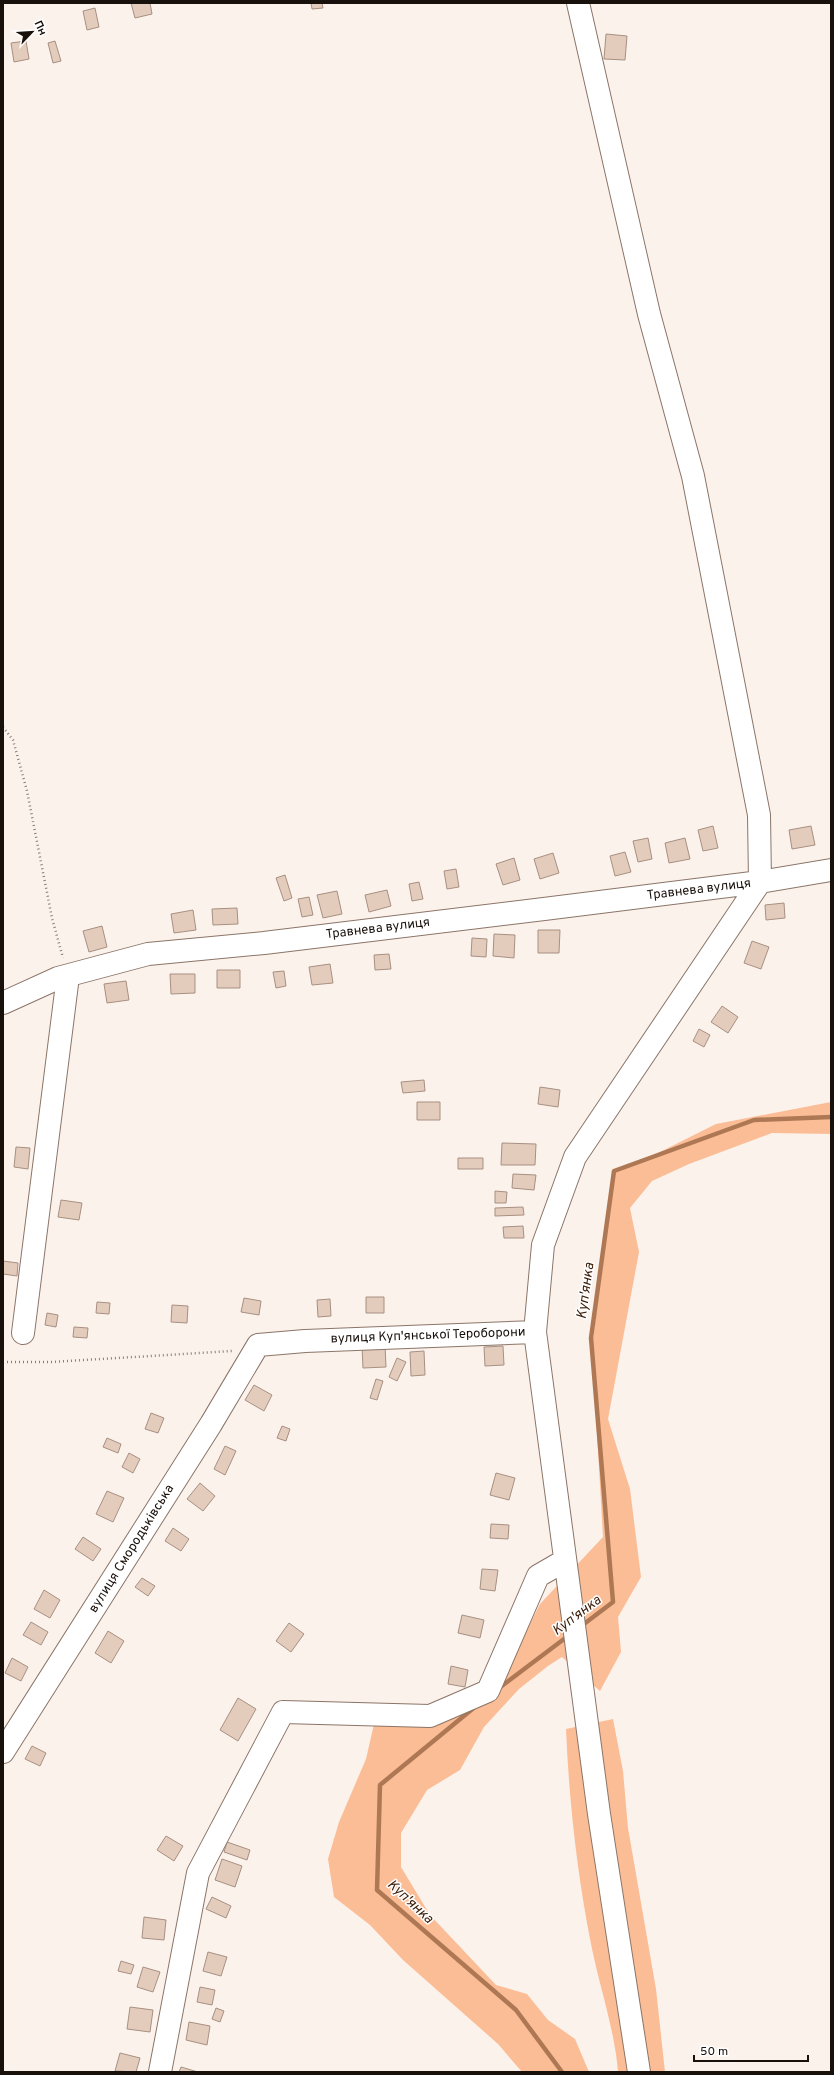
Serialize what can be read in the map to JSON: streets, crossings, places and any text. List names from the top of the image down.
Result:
{
  "streets": {
    "street": ["Травнева вулиця", "вулиця Куп'янської Тероборони", "вулиця Смородьківська"]
  },
  "crossings": [
    ["Травнева вулиця", "вулиця Куп'янської Тероборони"],
    ["вулиця Куп'янської Тероборони", "вулиця Смородьківська"]
  ],
  "water": ["Куп'янка"],
  "scale_bar": "50 m",
  "north": "top right"
}
